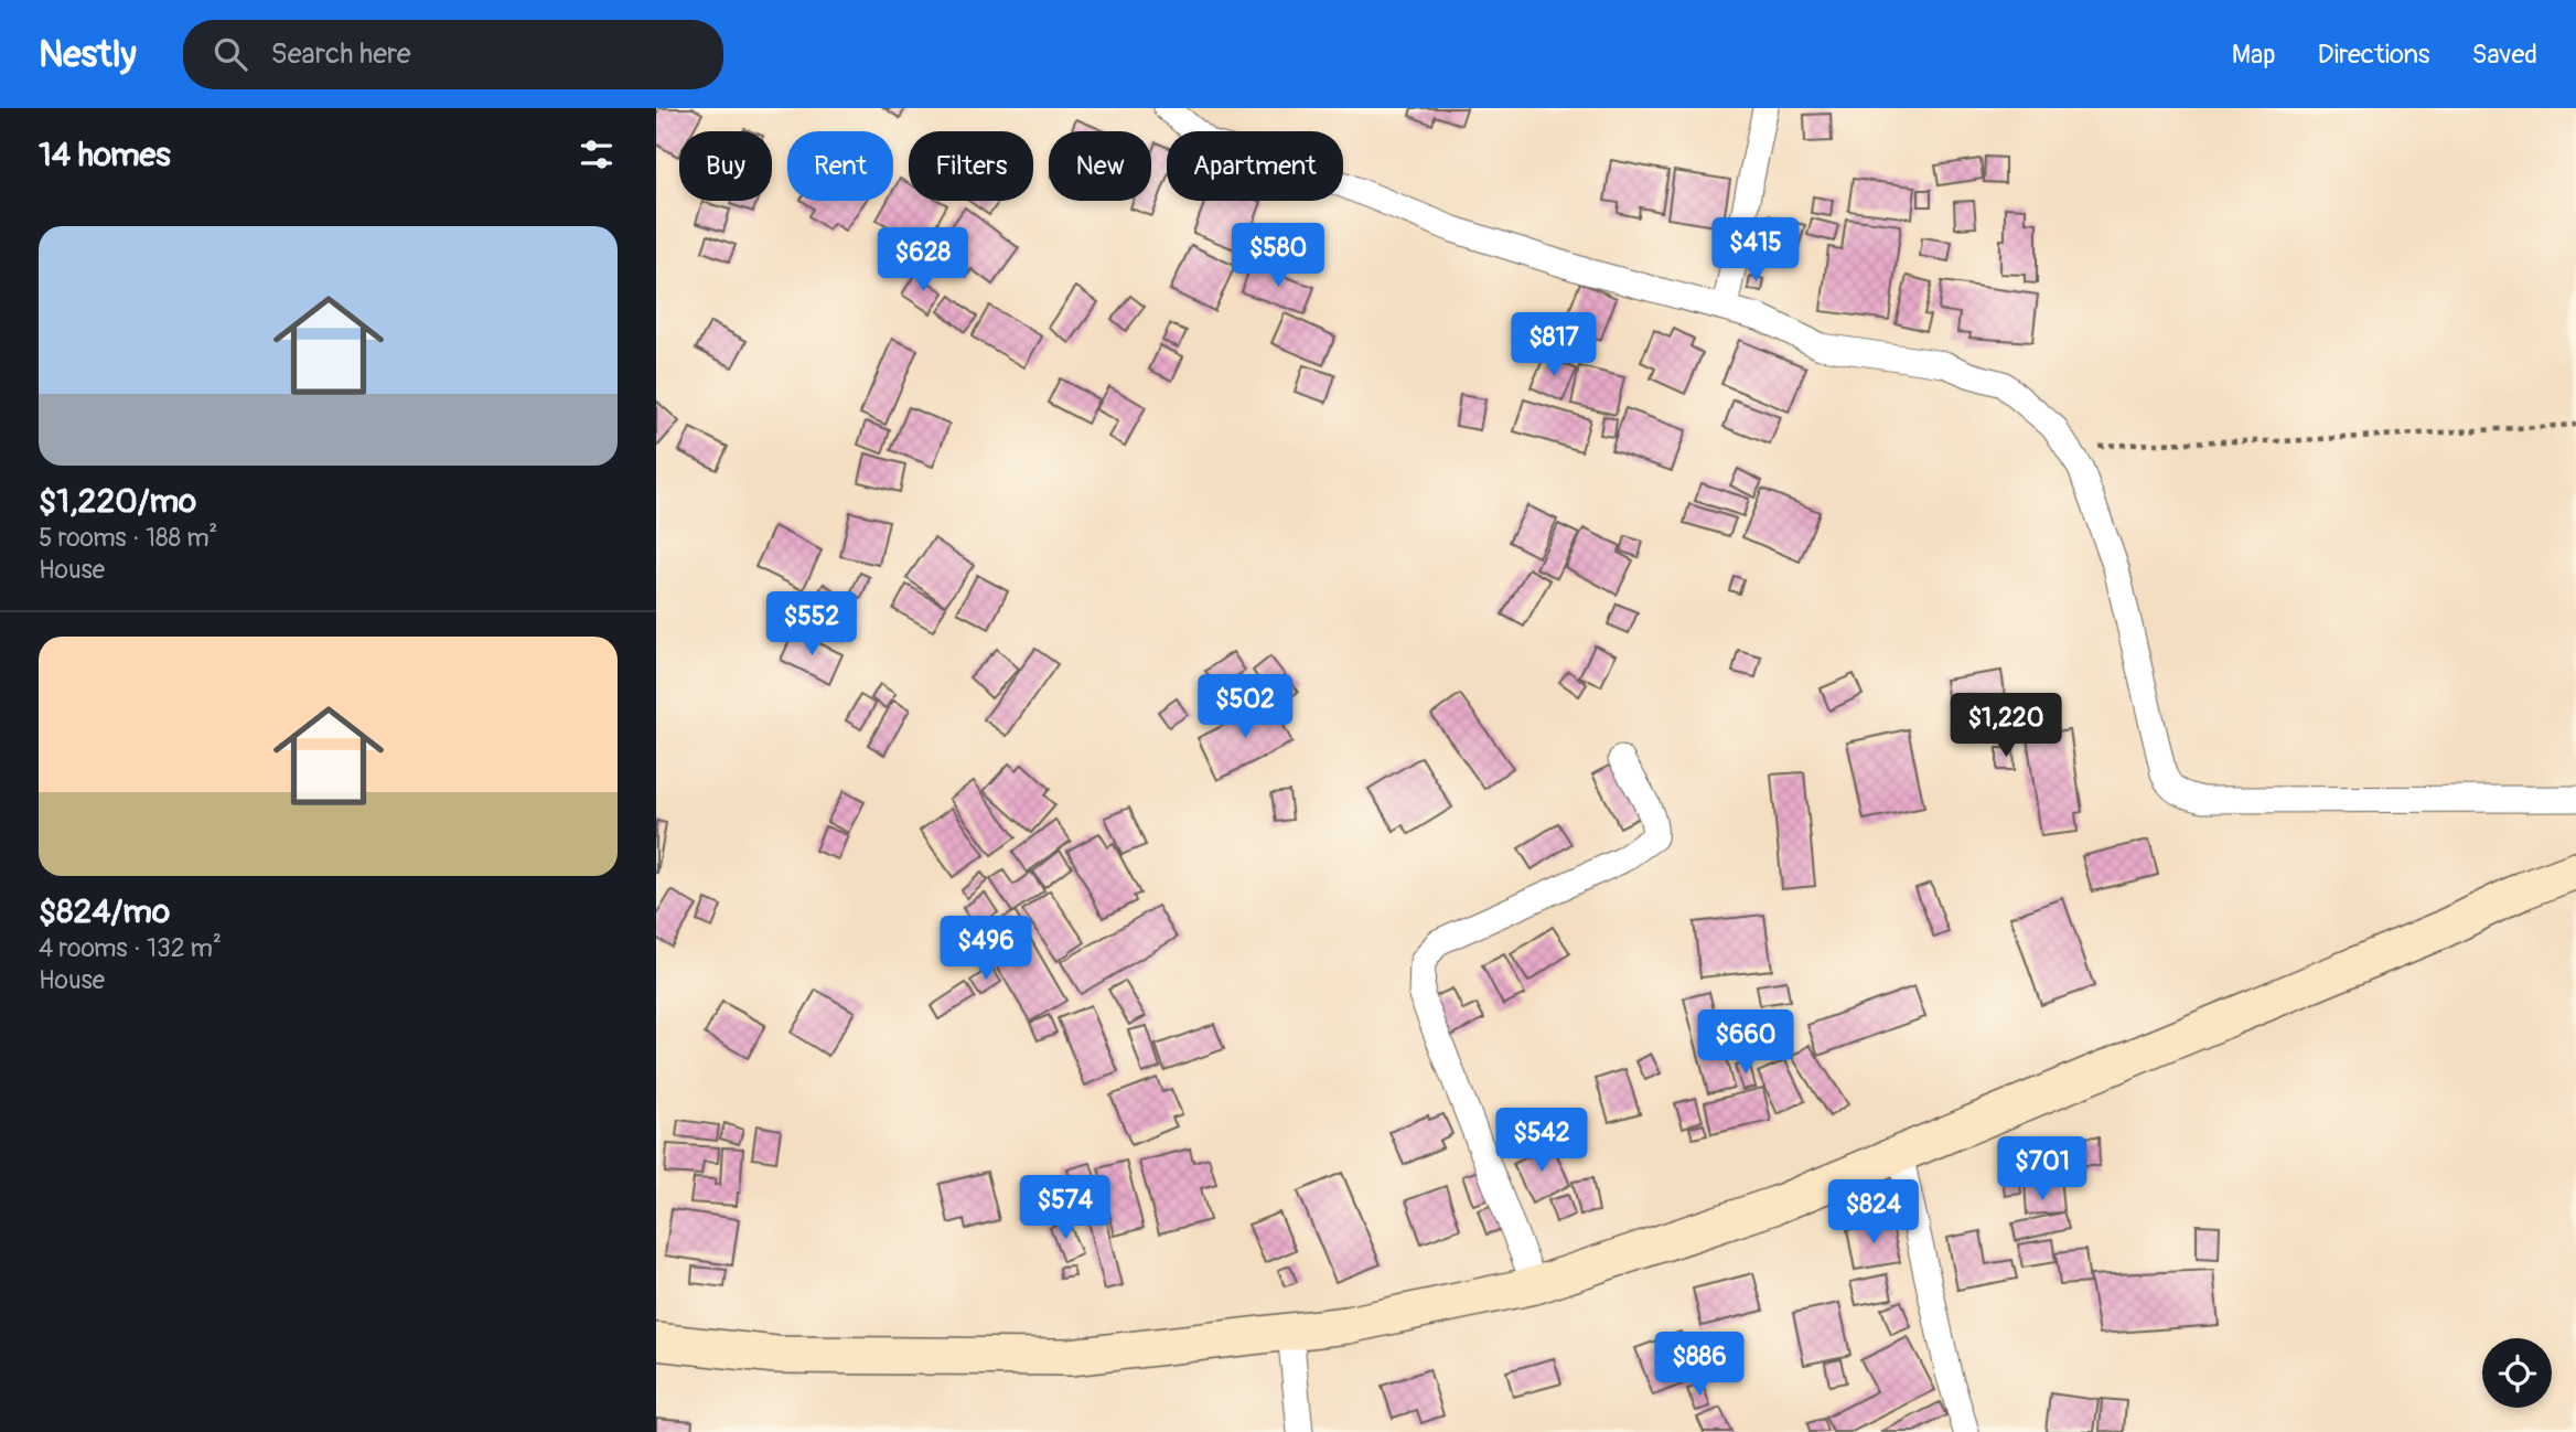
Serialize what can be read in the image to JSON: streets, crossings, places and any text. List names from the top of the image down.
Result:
{
  "page": {
    "header": "Nestly",
    "search": "Search here",
    "nav": ["Map", "Directions", "Saved"],
    "heading": "14 homes",
    "chip": [
      "Buy",
      "Rent",
      "Filters",
      "New",
      "Apartment"
    ],
    "list": [
      {
        "name": "$1,220/mo",
        "note": "5 rooms · 188 m² · House"
      },
      {
        "name": "$824/mo",
        "note": "4 rooms · 132 m² · House"
      }
    ],
    "price": [
      "$415",
      "$580",
      "$628",
      "$817",
      "$552",
      "$502",
      "$1,220",
      "$496",
      "$660",
      "$542",
      "$701",
      "$574",
      "$824",
      "$886"
    ]
  }
}
